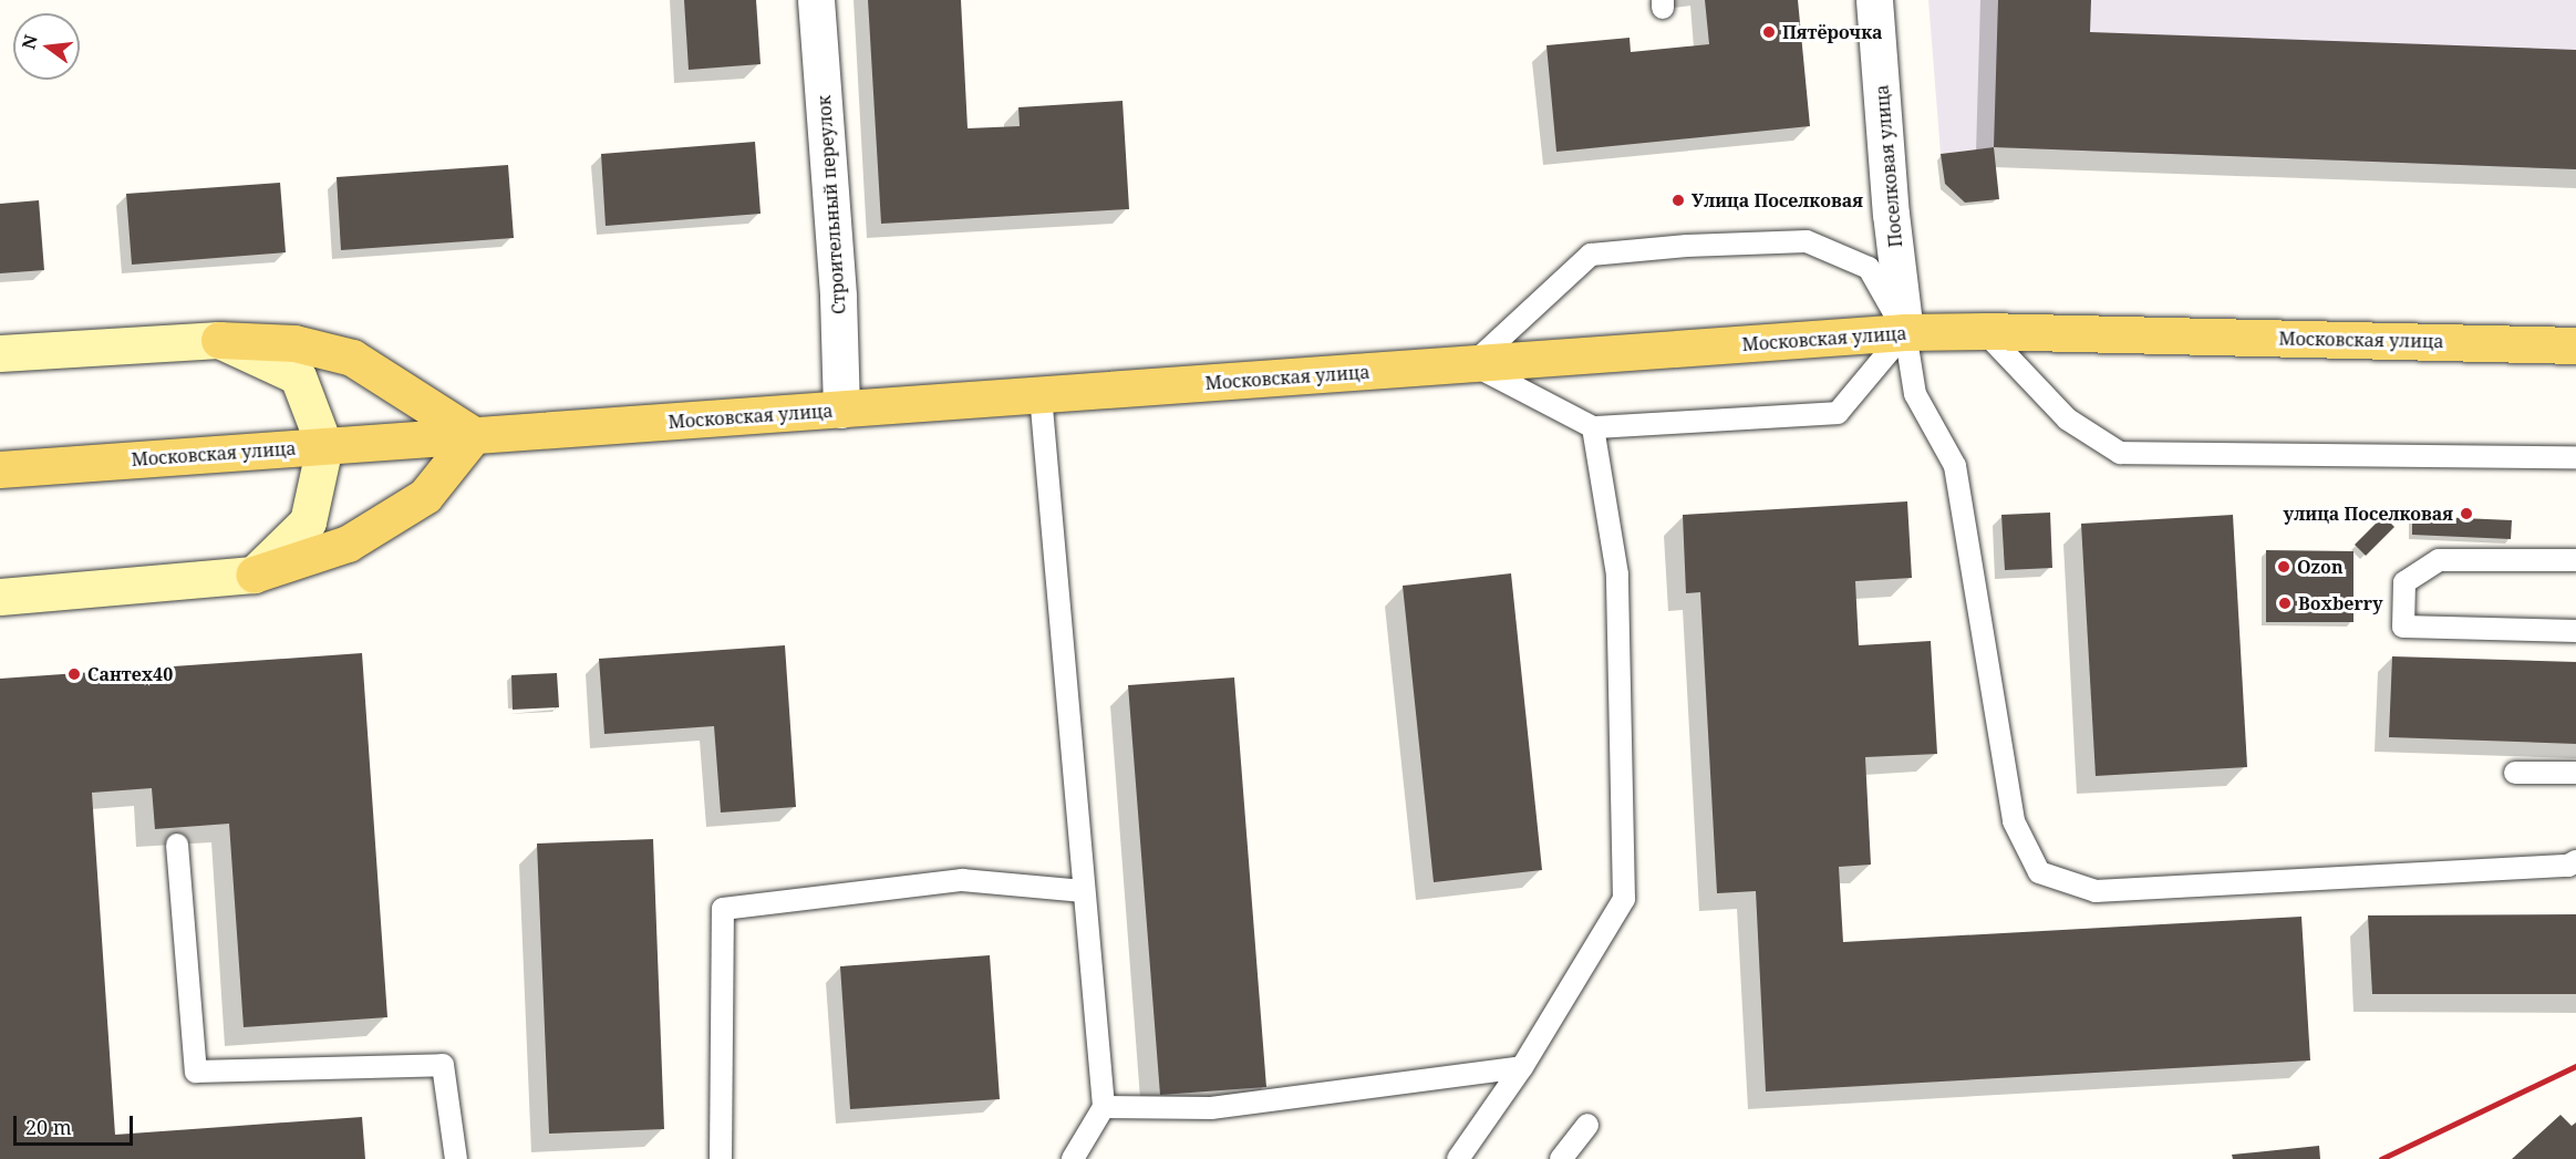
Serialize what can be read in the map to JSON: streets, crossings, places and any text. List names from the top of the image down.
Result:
{
  "streets": {
    "main road": ["Московская улица"],
    "street": ["Поселковая улица", "Строительный переулок"]
  },
  "crossings": [
    ["Поселковая улица", "Московская улица"],
    ["Строительный переулок", "Московская улица"]
  ],
  "places": [
    "Пятёрочка",
    "Улица Поселковая",
    "улица Поселковая",
    "Ozon",
    "Boxberry",
    "Сантех40"
  ],
  "scale_bar": "20 m",
  "north": "left"
}
